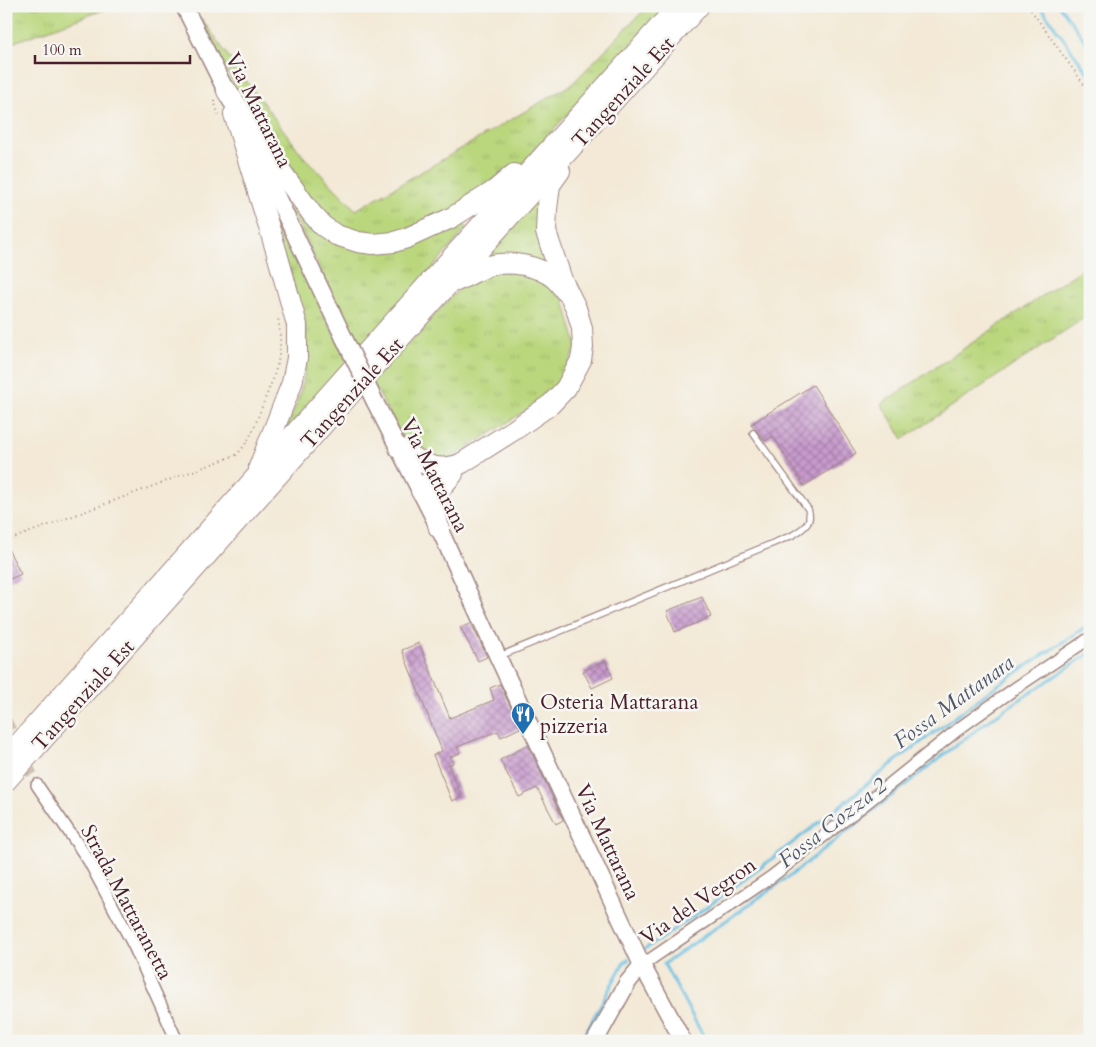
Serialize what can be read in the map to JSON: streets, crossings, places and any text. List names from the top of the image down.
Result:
{
  "streets": {
    "highway": ["Tangenziale Est"],
    "street": ["Via Mattarana", "Via del Vegron", "Strada Mattaranetta"]
  },
  "crossings": [
    ["Via Mattarana", "Via del Vegron"]
  ],
  "water": ["Fossa Mattanara", "Fossa Cozza 2"],
  "places": {
    "restaurant": ["Osteria Mattarana pizzeria"]
  },
  "scale_bar": "100 m"
}
